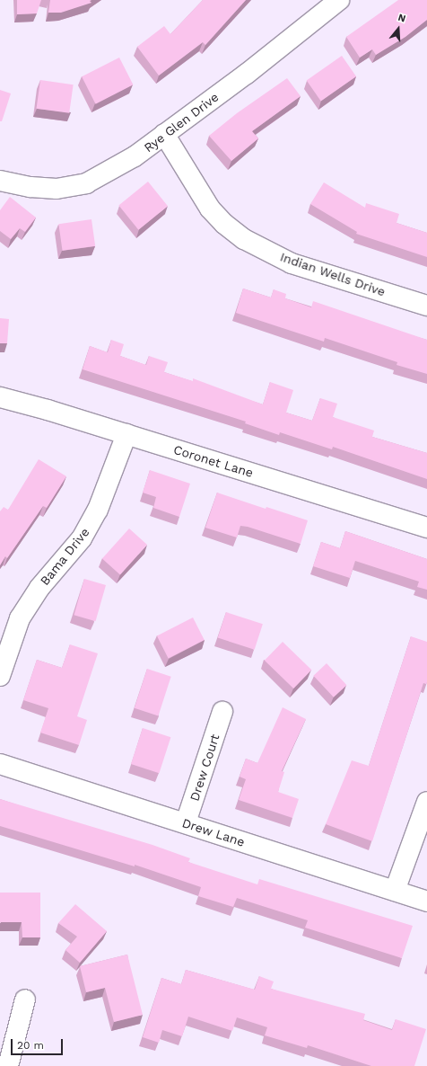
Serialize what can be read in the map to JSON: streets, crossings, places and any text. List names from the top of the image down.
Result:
{
  "streets": {
    "street": [
      "Rye Glen Drive",
      "Indian Wells Drive",
      "Coronet Lane",
      "Bama Drive",
      "Drew Court",
      "Drew Lane"
    ]
  },
  "crossings": [
    ["Rye Glen Drive", "Indian Wells Drive"],
    ["Coronet Lane", "Bama Drive"],
    ["Drew Court", "Drew Lane"]
  ],
  "scale_bar": "20 m",
  "north": "top"
}
